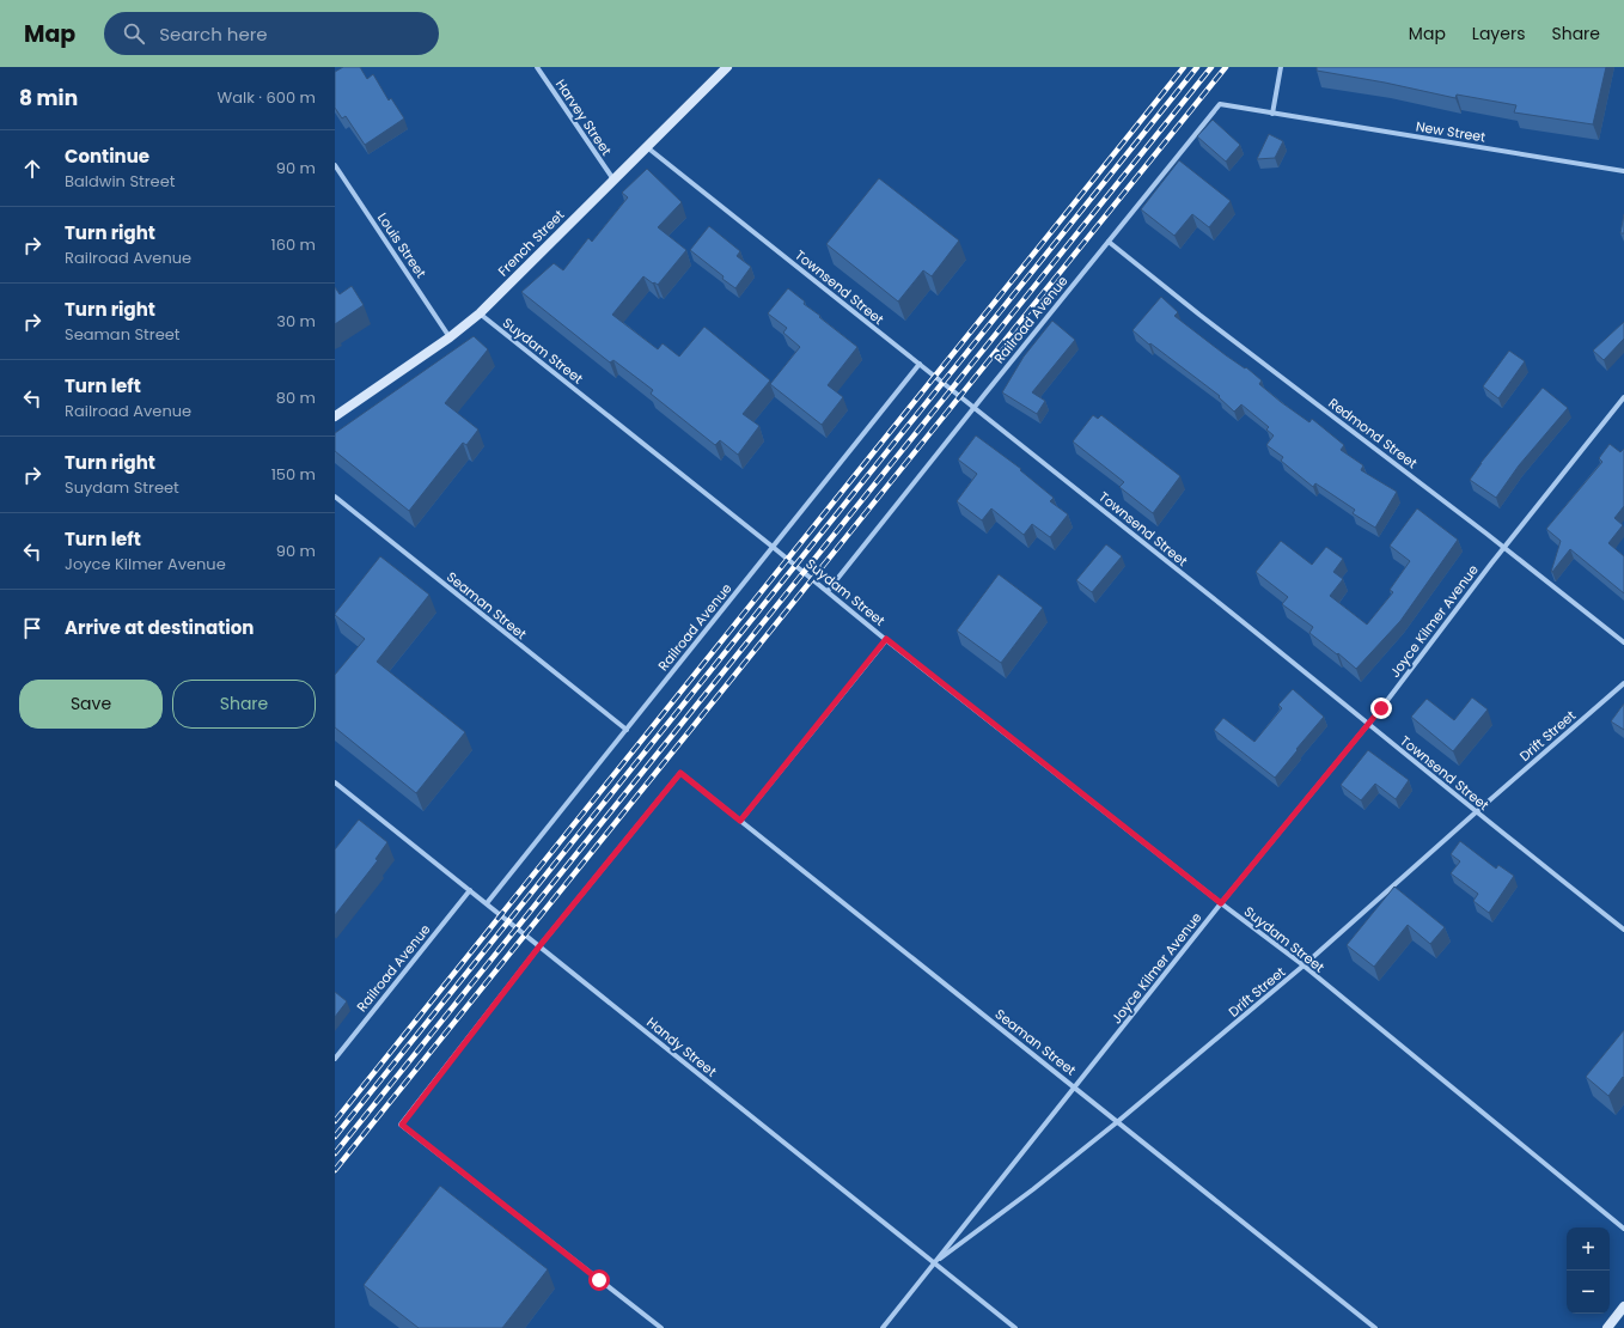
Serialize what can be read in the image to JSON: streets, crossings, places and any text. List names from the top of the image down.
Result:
{
  "streets": {
    "main road": ["French Street"],
    "street": [
      "Harvey Street",
      "New Street",
      "Louis Street",
      "Townsend Street",
      "Railroad Avenue",
      "Suydam Street",
      "Redmond Street",
      "Seaman Street",
      "Joyce Kilmer Avenue",
      "Drift Street",
      "Handy Street"
    ]
  },
  "crossings": [
    ["Harvey Street", "French Street"],
    ["New Street", "Railroad Avenue"],
    ["French Street", "Louis Street"],
    ["French Street", "Townsend Street"],
    ["French Street", "Suydam Street"],
    ["Townsend Street", "Railroad Avenue"],
    ["Townsend Street", "Joyce Kilmer Avenue"],
    ["Townsend Street", "Drift Street"],
    ["Railroad Avenue", "Suydam Street"],
    ["Railroad Avenue", "Redmond Street"],
    ["Railroad Avenue", "Seaman Street"],
    ["Railroad Avenue", "Handy Street"],
    ["Suydam Street", "Joyce Kilmer Avenue"],
    ["Suydam Street", "Drift Street"],
    ["Redmond Street", "Joyce Kilmer Avenue"],
    ["Seaman Street", "Joyce Kilmer Avenue"],
    ["Seaman Street", "Drift Street"],
    ["Seaman Street", "Handy Street"],
    ["Joyce Kilmer Avenue", "Drift Street"],
    ["Joyce Kilmer Avenue", "Handy Street"],
    ["Drift Street", "Handy Street"]
  ],
  "page": {
    "header": "Map",
    "search": "Search here",
    "nav": ["Map", "Layers", "Share"],
    "heading": ["8 min", "Walk · 600 m"],
    "list": [
      ["Continue", "Baldwin Street", "90 m"],
      ["Turn right", "Railroad Avenue", "160 m"],
      ["Turn right", "Seaman Street", "30 m"],
      ["Turn left", "Railroad Avenue", "80 m"],
      ["Turn right", "Suydam Street", "150 m"],
      ["Turn left", "Joyce Kilmer Avenue", "90 m"],
      "Arrive at destination"
    ],
    "buttons": ["Save", "Share"],
    "map_buttons": ["+", "−"]
  }
}
